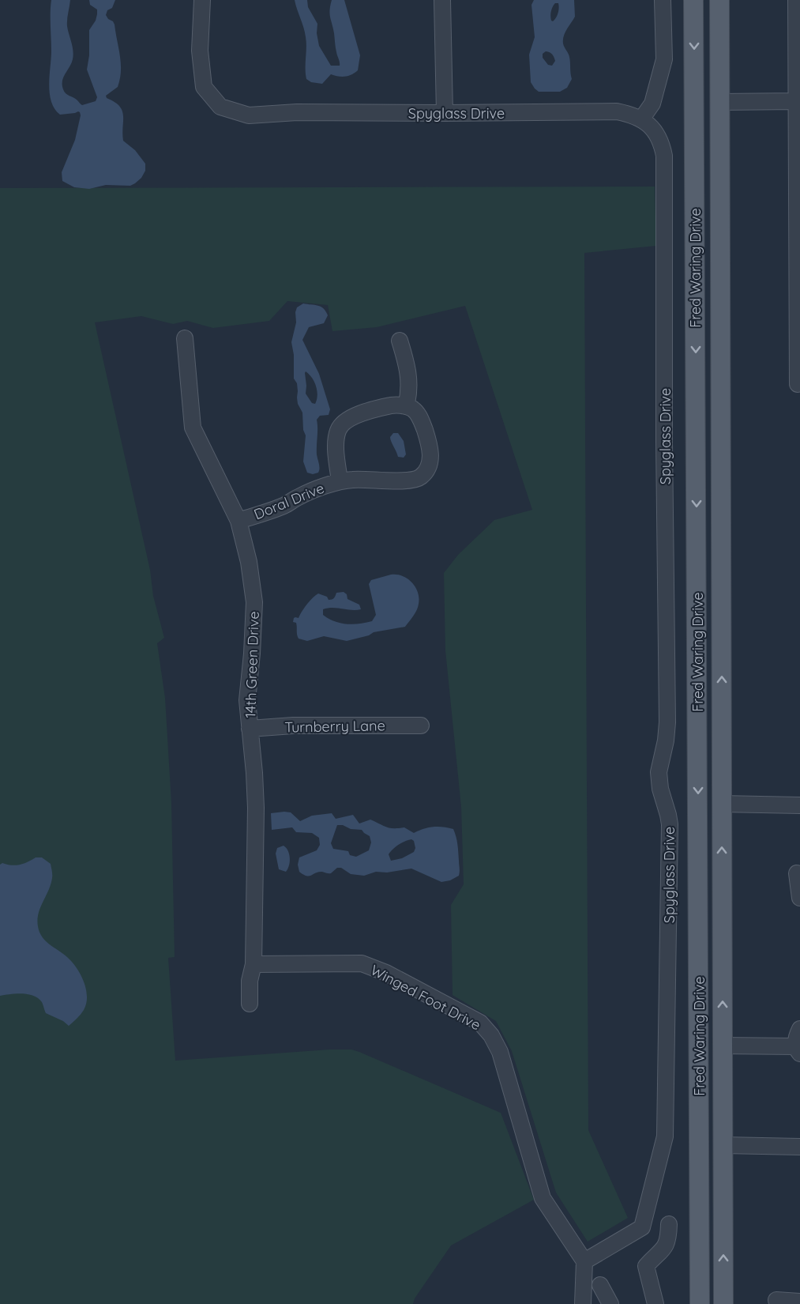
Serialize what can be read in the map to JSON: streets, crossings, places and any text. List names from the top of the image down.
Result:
{
  "streets": {
    "main road": ["Fred Waring Drive"],
    "street": [
      "Spyglass Drive",
      "Doral Drive",
      "14th Green Drive",
      "Turnberry Lane",
      "Winged Foot Drive"
    ]
  },
  "crossings": [
    ["Spyglass Drive", "Winged Foot Drive"],
    ["Doral Drive", "14th Green Drive"],
    ["14th Green Drive", "Turnberry Lane"],
    ["14th Green Drive", "Winged Foot Drive"]
  ]
}
